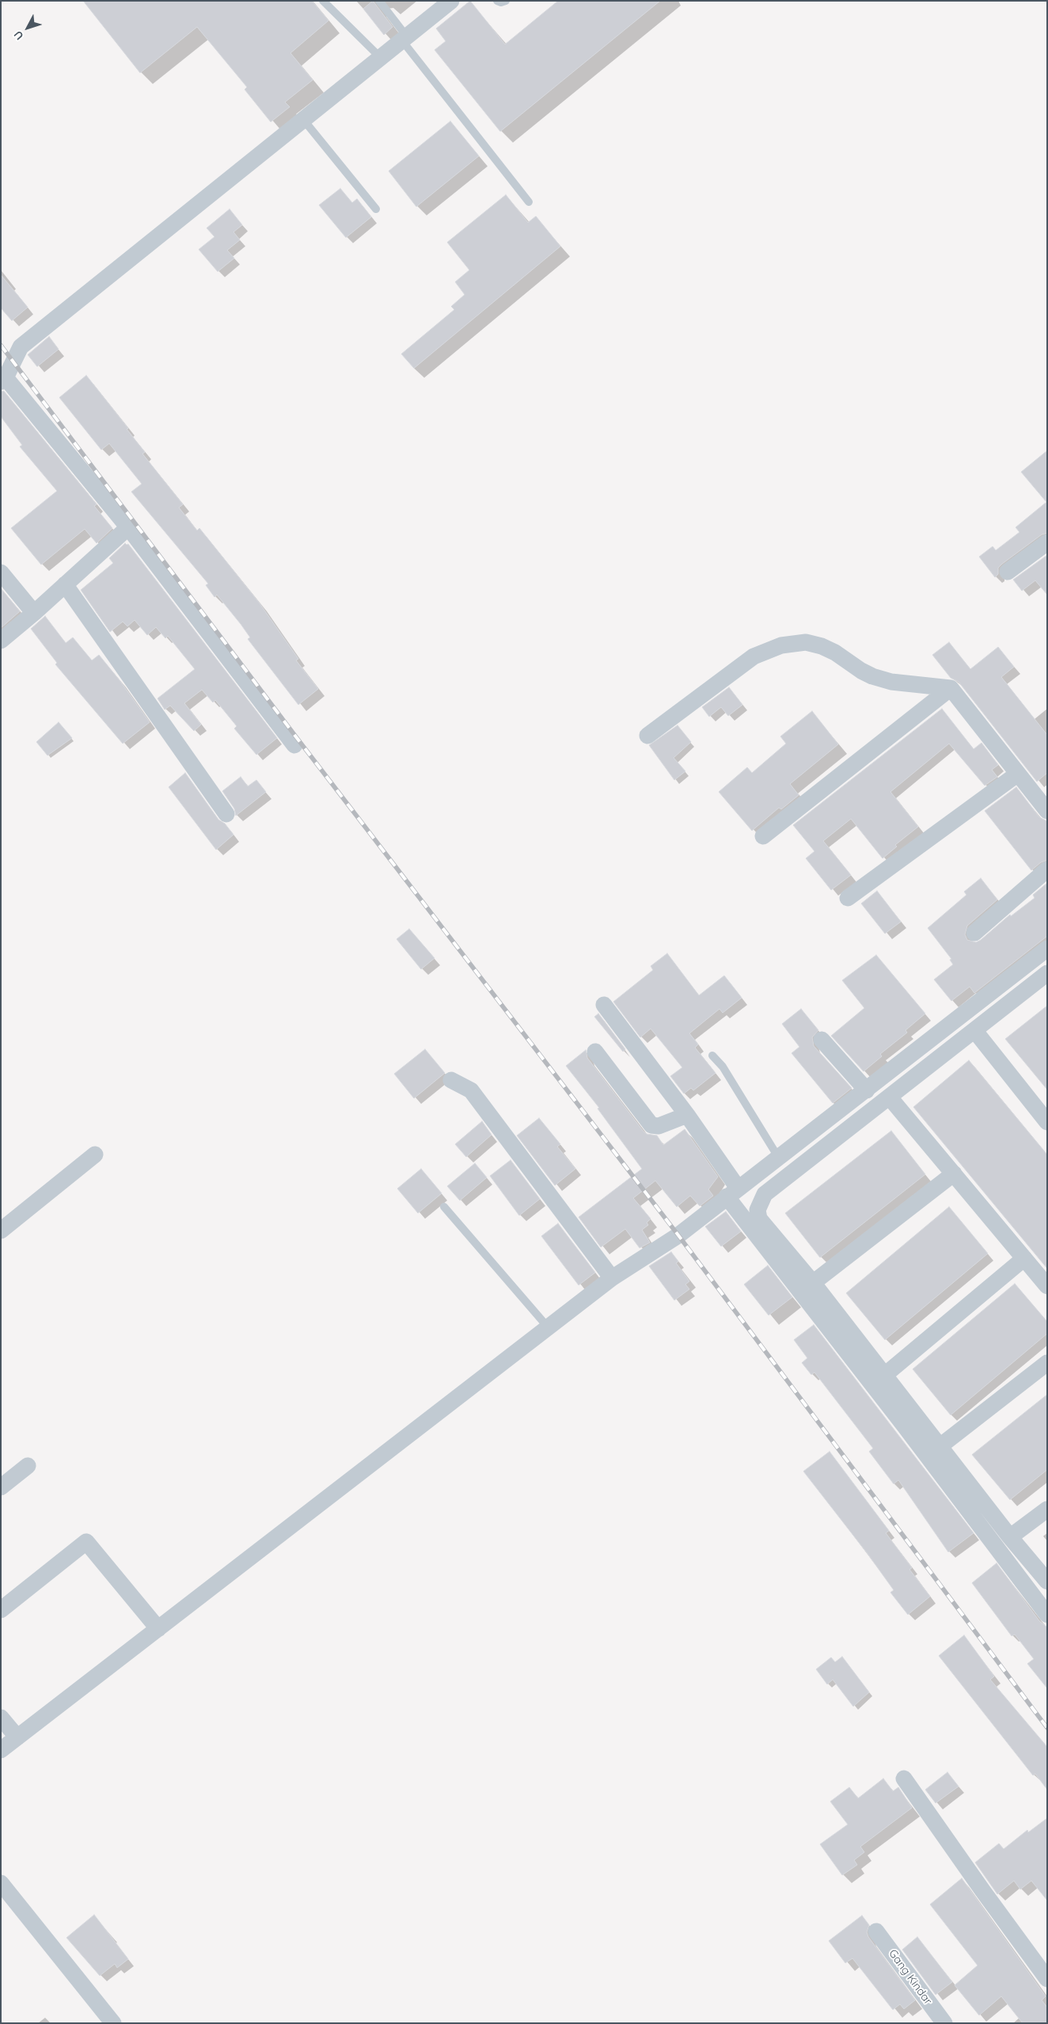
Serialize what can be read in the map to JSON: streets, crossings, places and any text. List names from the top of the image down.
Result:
{
  "streets": {
    "street": ["Gang Kindar"]
  },
  "north": "bottom left"
}
